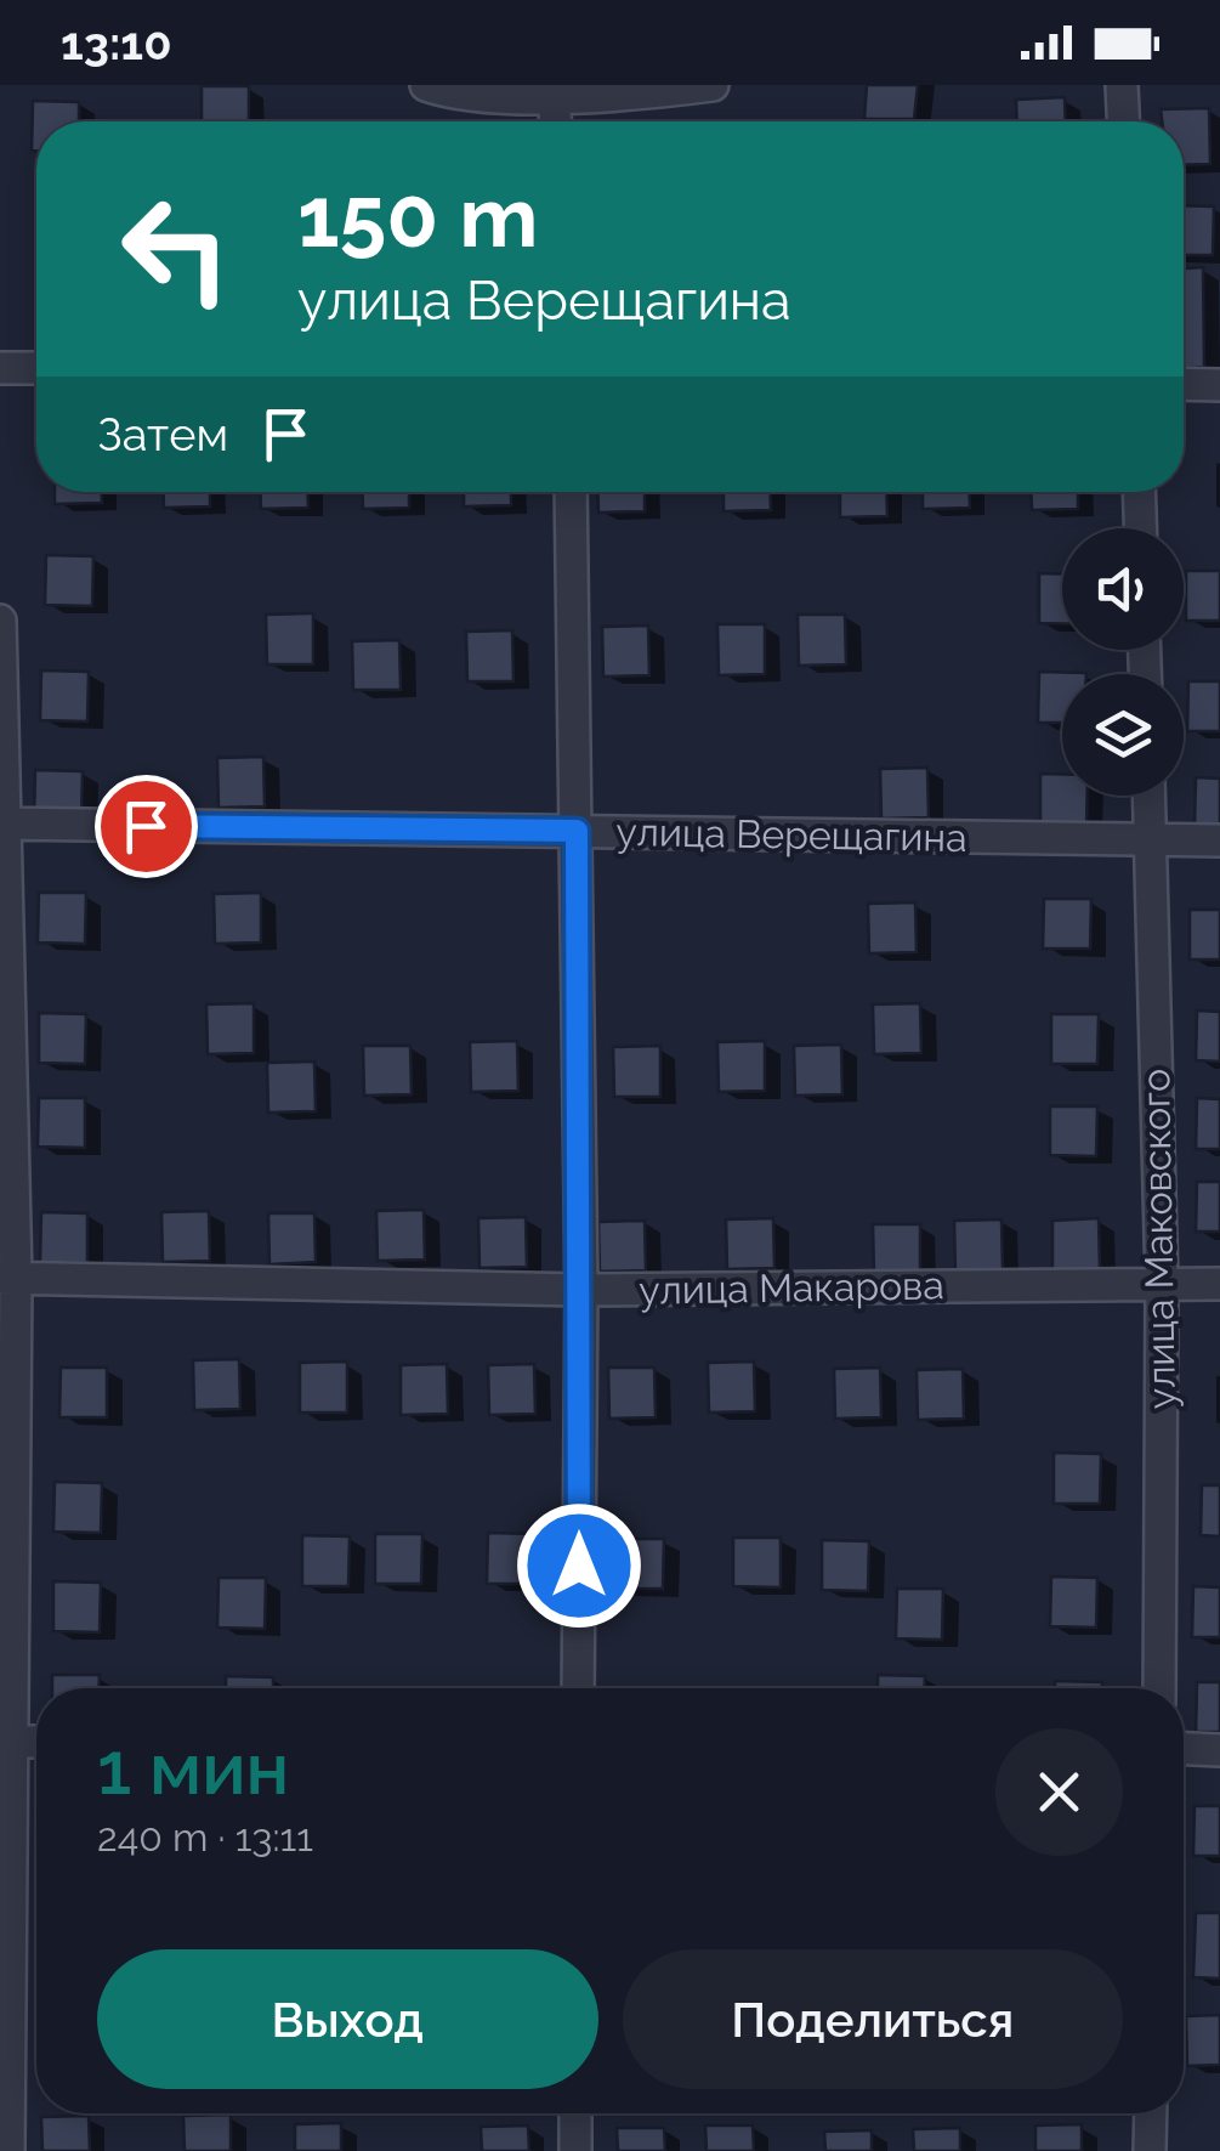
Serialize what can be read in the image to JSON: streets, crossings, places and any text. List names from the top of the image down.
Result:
{
  "streets": {
    "street": ["улица Верещагина", "улица Маковского", "улица Макарова"]
  },
  "crossings": [
    ["улица Верещагина", "улица Маковского"],
    ["улица Маковского", "улица Макарова"]
  ],
  "page": {
    "status": "13:10",
    "turn": ["150 m", "улица Верещагина"],
    "then": "Затем",
    "heading": ["1 мин", "240 m · 13:11"],
    "buttons": ["Выход", "Поделиться"]
  }
}
